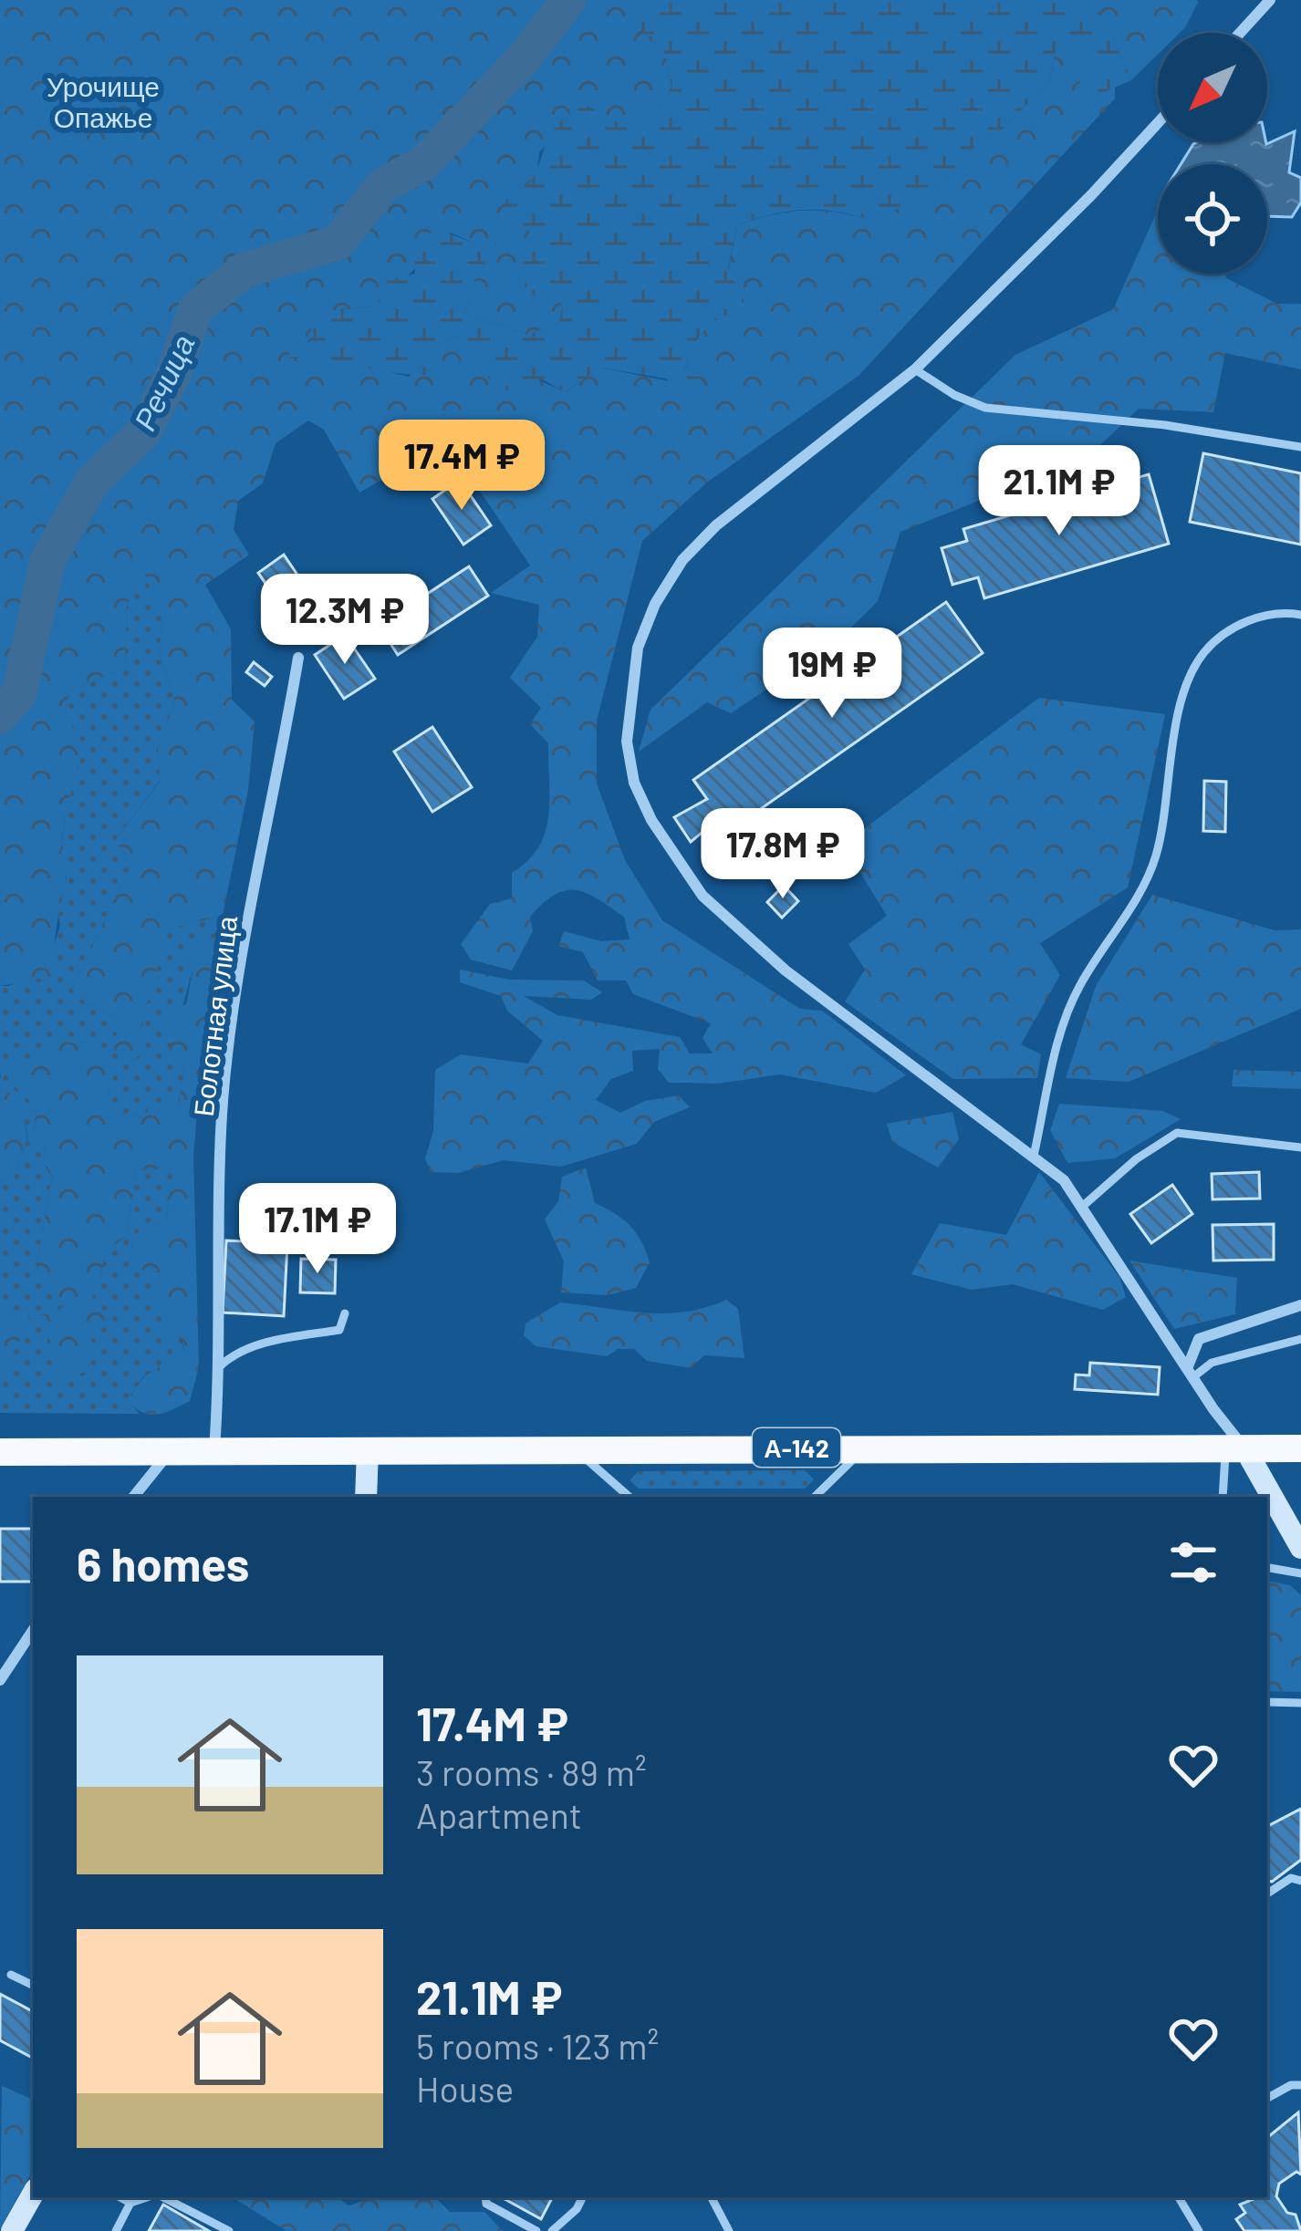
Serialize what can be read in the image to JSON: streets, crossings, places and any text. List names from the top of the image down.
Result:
{
  "streets": {
    "highway": ["А-142"],
    "street": ["Болотная улица"]
  },
  "crossings": [
    ["Болотная улица", "А-142"]
  ],
  "water": ["Речица"],
  "parks": ["Урочище Опажье"],
  "north": "bottom left",
  "page": {
    "price": [
      "17.4M ₽",
      "21.1M ₽",
      "12.3M ₽",
      "19M ₽",
      "17.8M ₽",
      "17.1M ₽"
    ],
    "heading": "6 homes",
    "list": [
      {
        "name": "17.4M ₽",
        "note": "3 rooms · 89 m² · Apartment"
      },
      {
        "name": "21.1M ₽",
        "note": "5 rooms · 123 m² · House"
      }
    ]
  }
}
